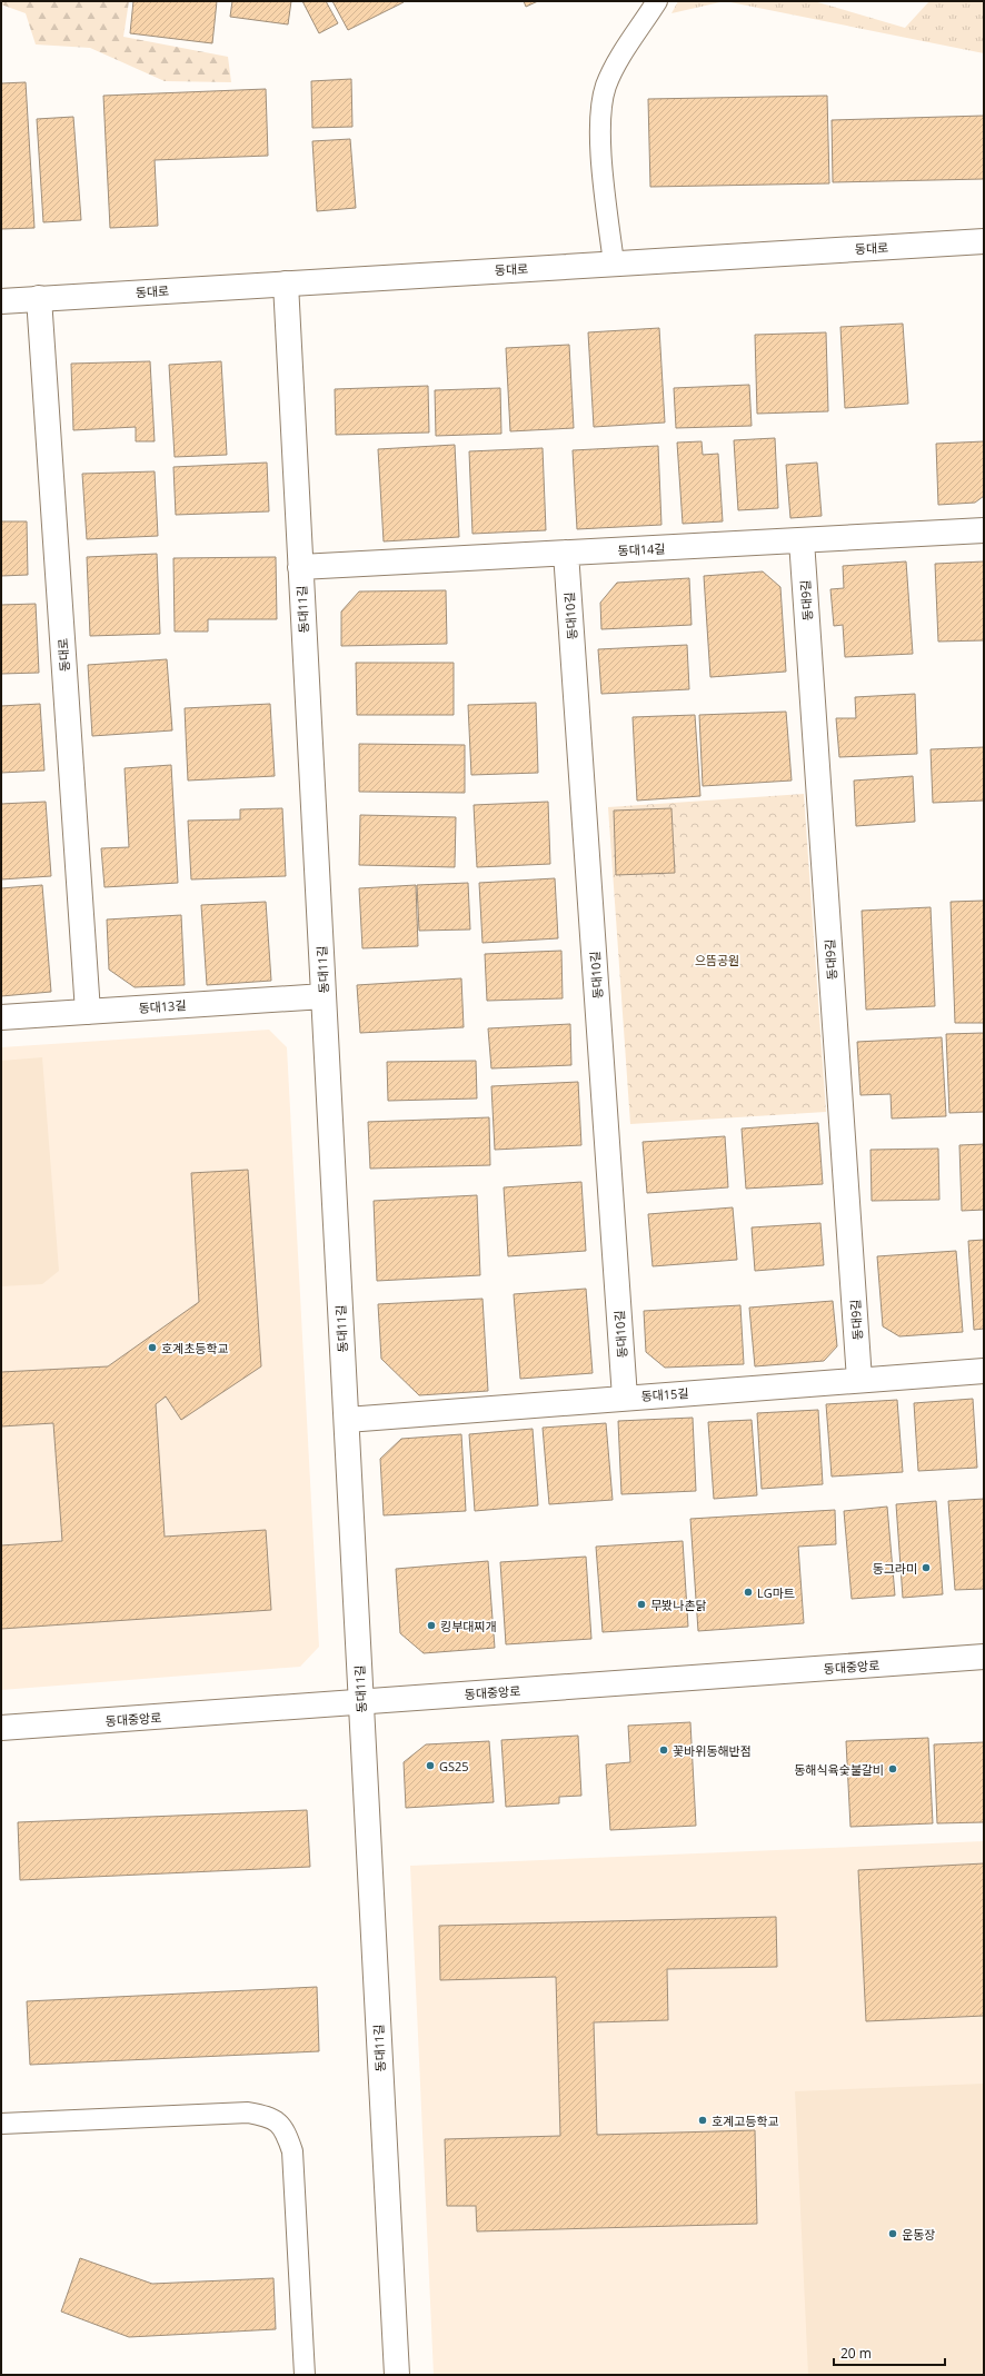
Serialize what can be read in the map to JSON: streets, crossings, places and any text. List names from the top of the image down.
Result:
{
  "streets": {
    "street": [
      "동대로",
      "동대14길",
      "동대9길",
      "동대11길",
      "동대10길",
      "동대13길",
      "동대15길",
      "동대중앙로"
    ]
  },
  "crossings": [
    ["동대로", "동대11길"],
    ["동대로", "동대13길"],
    ["동대14길", "동대9길"],
    ["동대14길", "동대11길"],
    ["동대14길", "동대10길"],
    ["동대9길", "동대15길"],
    ["동대11길", "동대13길"],
    ["동대11길", "동대15길"],
    ["동대11길", "동대중앙로"],
    ["동대10길", "동대15길"]
  ],
  "parks": ["으뜸공원"],
  "places": [
    "호계초등학교",
    "동그라미",
    "LG마트",
    "무봤나촌닭",
    "킹부대찌개",
    "꽃바위동해반점",
    "GS25",
    "동해식육숯불갈비",
    "호계고등학교",
    "운동장"
  ],
  "scale_bar": "20 m"
}
